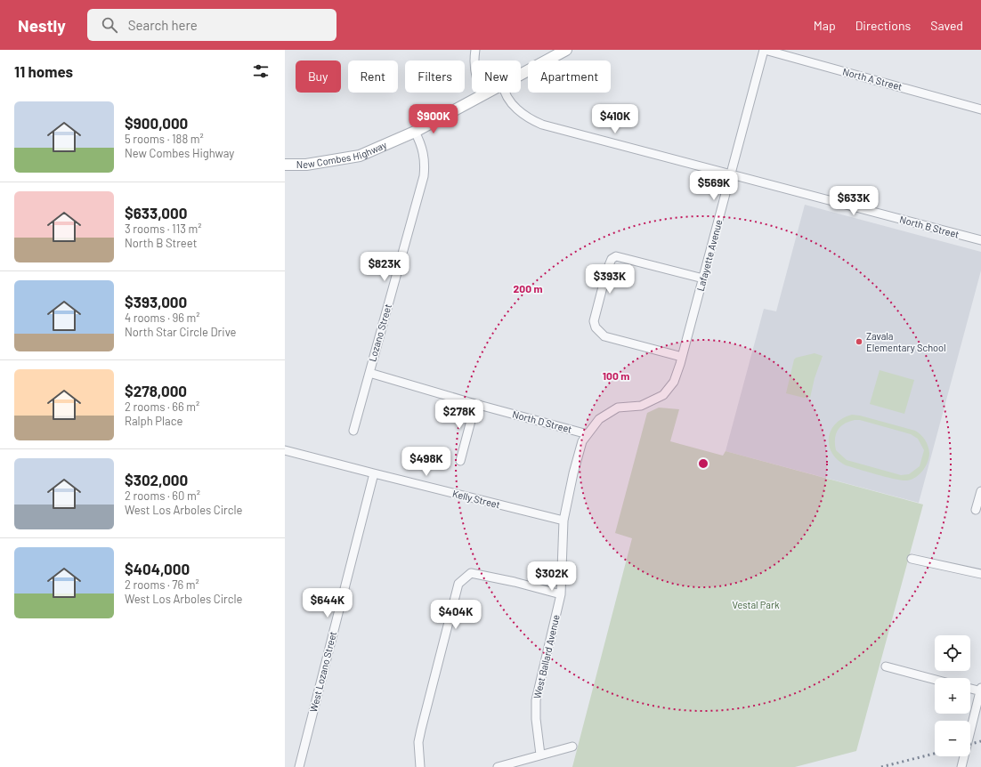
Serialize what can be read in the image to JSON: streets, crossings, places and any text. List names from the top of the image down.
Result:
{
  "streets": {
    "street": [
      "North A Street",
      "New Combes Highway",
      "North B Street",
      "Lafayette Avenue",
      "Lozano Street",
      "North D Street",
      "Kelly Street",
      "West Ballard Avenue",
      "West Lozano Street"
    ]
  },
  "crossings": [
    ["North A Street", "Lafayette Avenue"],
    ["New Combes Highway", "Lozano Street"],
    ["North B Street", "Lafayette Avenue"],
    ["Lozano Street", "North D Street"],
    ["North D Street", "West Ballard Avenue"],
    ["Kelly Street", "West Ballard Avenue"],
    ["Kelly Street", "West Lozano Street"]
  ],
  "parks": ["Vestal Park"],
  "places": ["Zavala Elementary School"],
  "page": {
    "header": "Nestly",
    "search": "Search here",
    "nav": ["Map", "Directions", "Saved"],
    "heading": "11 homes",
    "chip": [
      "Buy",
      "Rent",
      "Filters",
      "New",
      "Apartment"
    ],
    "list": [
      {
        "name": "$900,000",
        "note": "5 rooms · 188 m² · New Combes Highway"
      },
      {
        "name": "$633,000",
        "note": "3 rooms · 113 m² · North B Street"
      },
      {
        "name": "$393,000",
        "note": "4 rooms · 96 m² · North Star Circle Drive"
      },
      {
        "name": "$278,000",
        "note": "2 rooms · 66 m² · Ralph Place"
      },
      {
        "name": "$302,000",
        "note": "2 rooms · 60 m² · West Los Arboles Circle"
      },
      {
        "name": "$404,000",
        "note": "2 rooms · 76 m² · West Los Arboles Circle"
      }
    ],
    "price": [
      "$900K",
      "$410K",
      "$569K",
      "$633K",
      "$823K",
      "$393K",
      "$278K",
      "$498K",
      "$302K",
      "$644K",
      "$404K"
    ],
    "map_buttons": ["+", "−"]
  },
  "rings": ["200 m", "100 m"]
}
